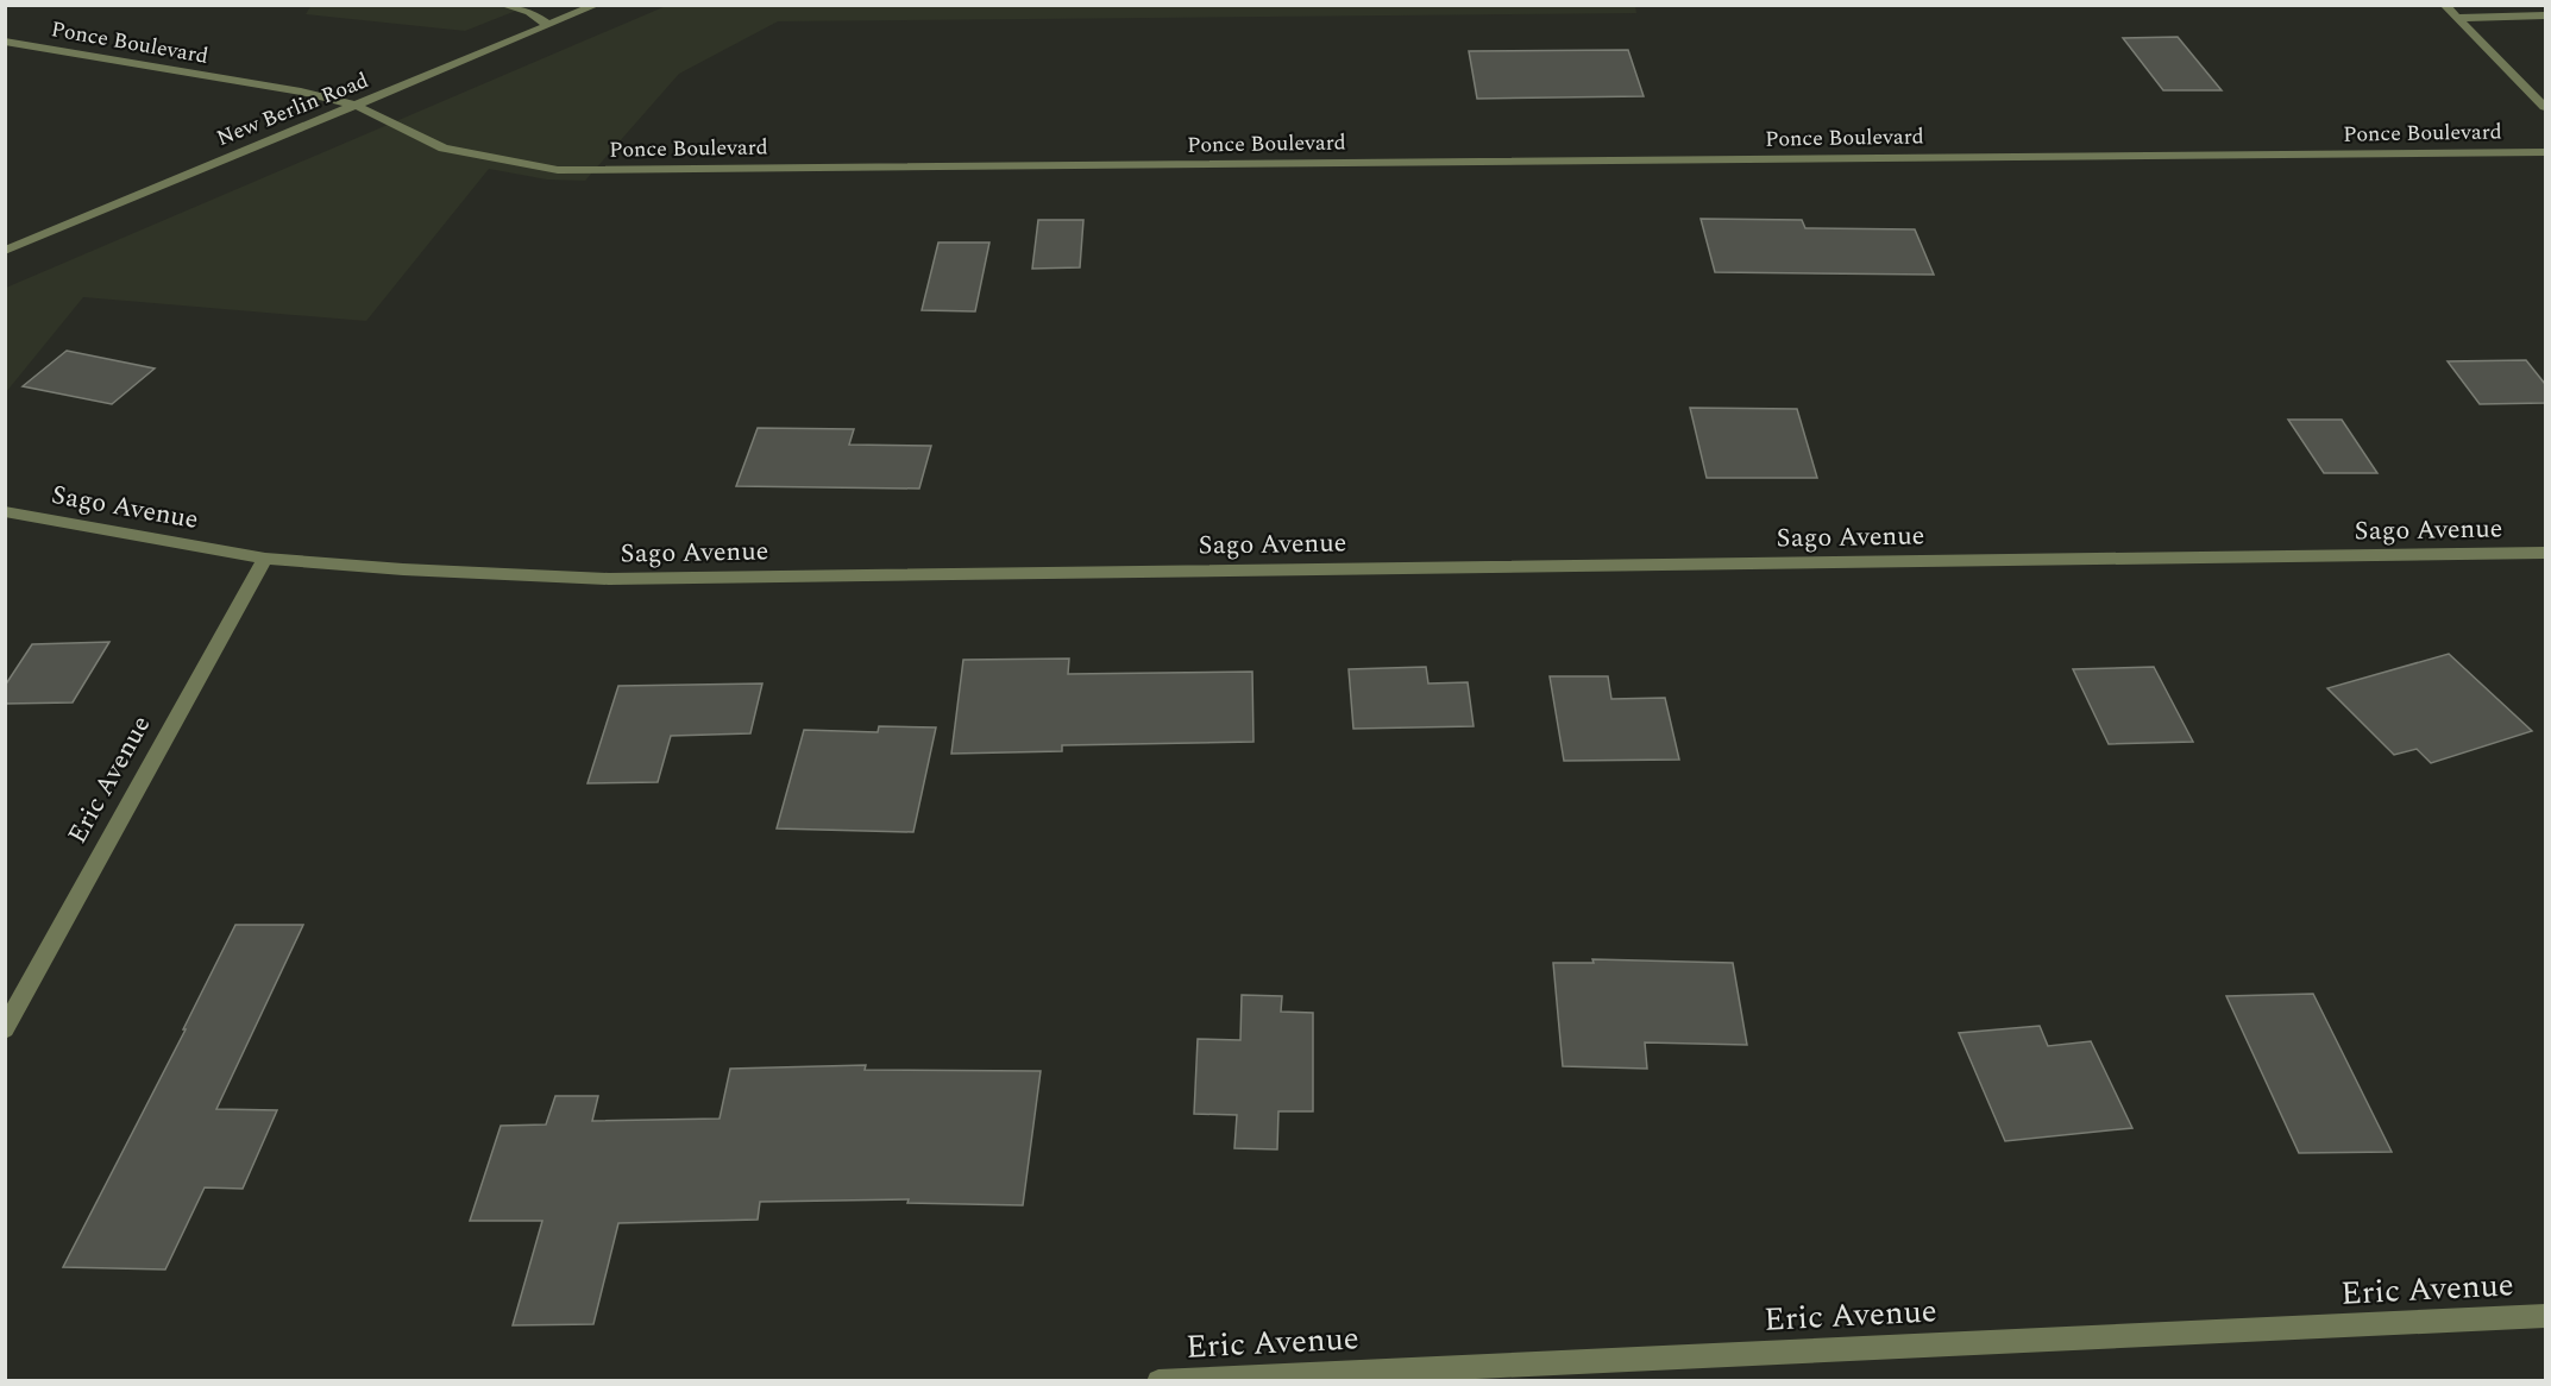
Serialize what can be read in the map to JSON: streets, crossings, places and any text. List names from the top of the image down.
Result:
{
  "streets": {
    "street": [
      "Ponce Boulevard",
      "New Berlin Road",
      "Sago Avenue",
      "Eric Avenue"
    ]
  },
  "crossings": [
    ["Ponce Boulevard", "New Berlin Road"],
    ["Sago Avenue", "Eric Avenue"]
  ]
}
